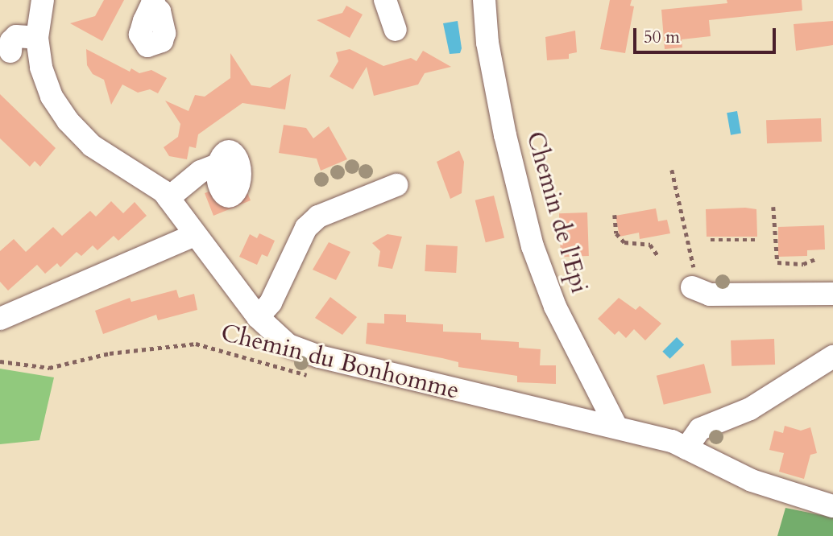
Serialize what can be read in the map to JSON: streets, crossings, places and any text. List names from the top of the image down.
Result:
{
  "streets": {
    "street": ["Chemin de l'Epi"],
    "path": ["Chemin du Bonhomme"]
  },
  "scale_bar": "50 m"
}
